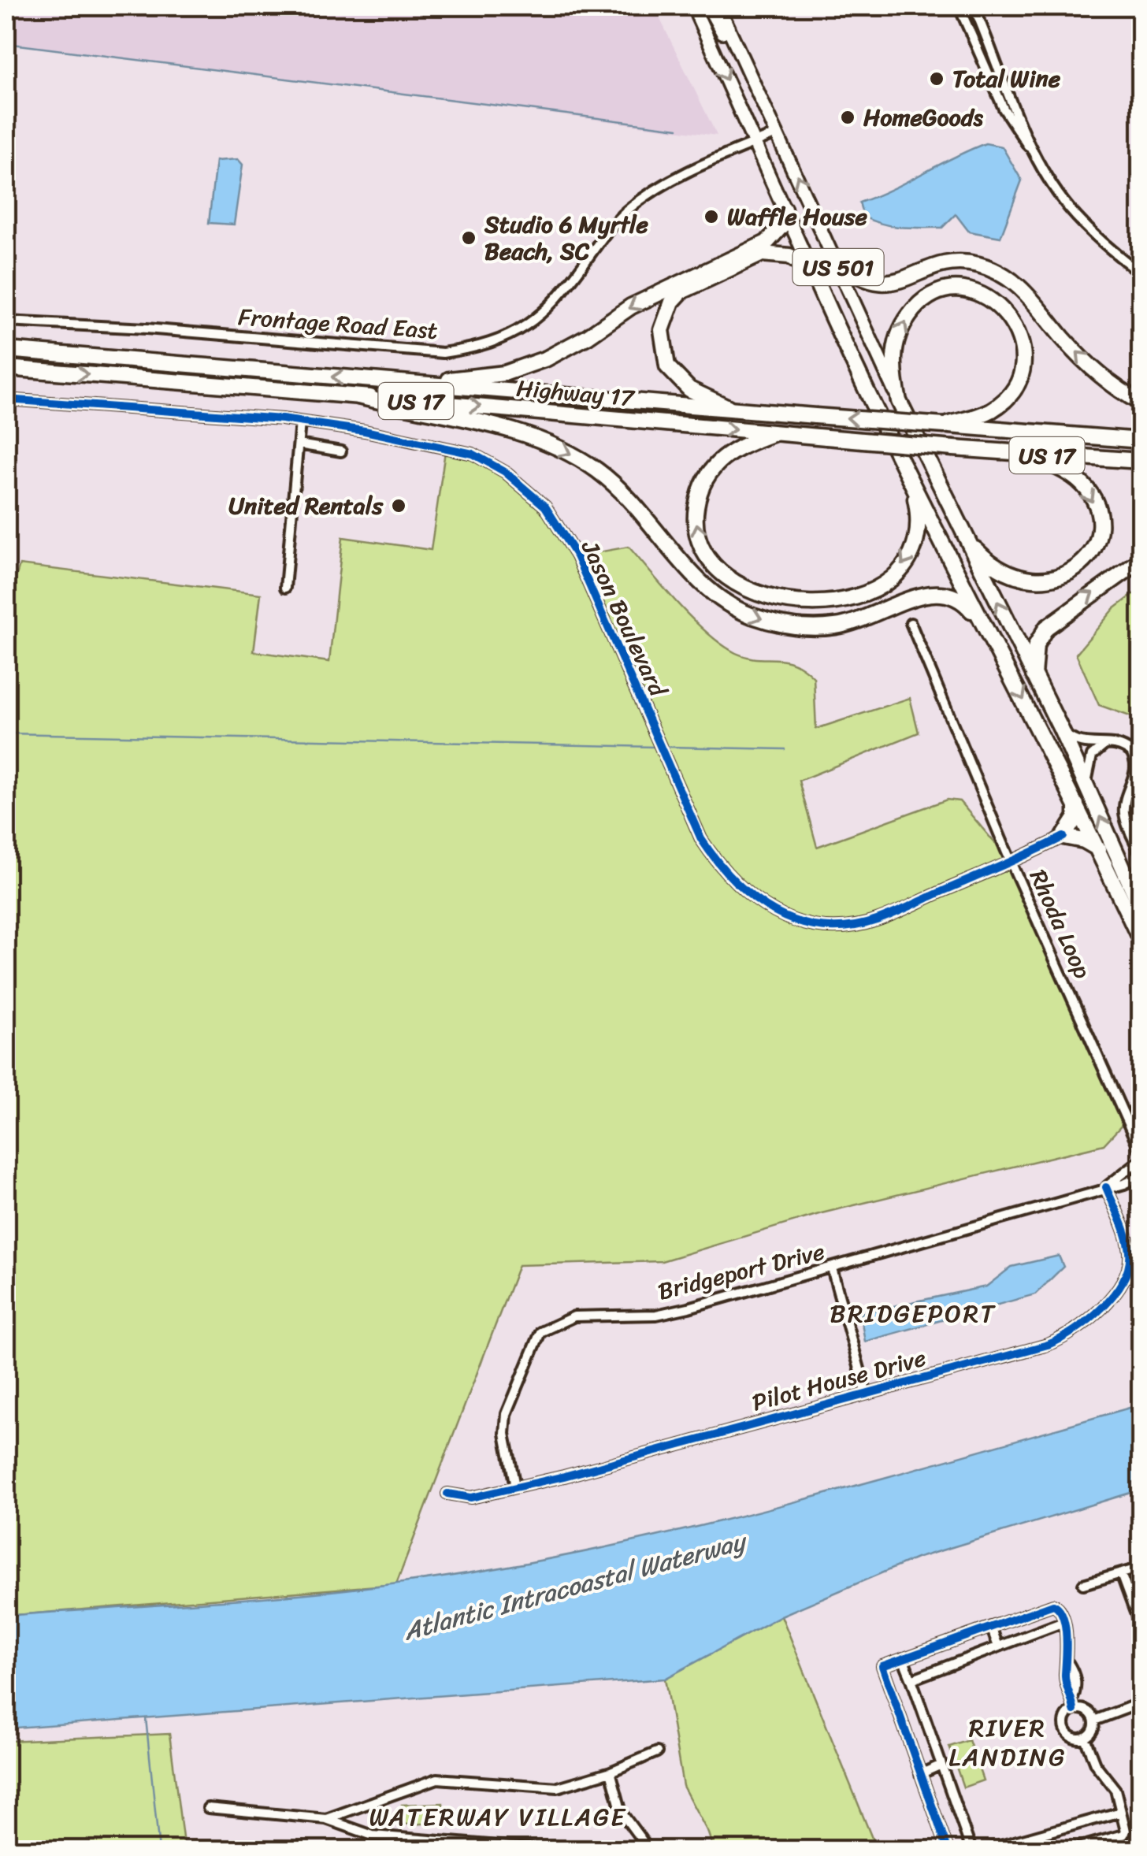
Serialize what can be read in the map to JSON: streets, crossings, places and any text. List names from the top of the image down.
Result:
{
  "streets": {
    "highway": ["US 501", "Highway 17", "US 17"],
    "street": [
      "Frontage Road East",
      "Jason Boulevard",
      "Rhoda Loop",
      "Bridgeport Drive",
      "Pilot House Drive"
    ]
  },
  "crossings": [
    ["US 501", "Frontage Road East"],
    ["Jason Boulevard", "Rhoda Loop"],
    ["Bridgeport Drive", "Pilot House Drive"]
  ],
  "districts": ["BRIDGEPORT", "RIVER LANDING", "WATERWAY VILLAGE"],
  "water": ["Atlantic Intracoastal Waterway"],
  "places": [
    "Total Wine",
    "HomeGoods",
    "Waffle House",
    "Studio 6 Myrtle Beach, SC",
    "United Rentals"
  ]
}
